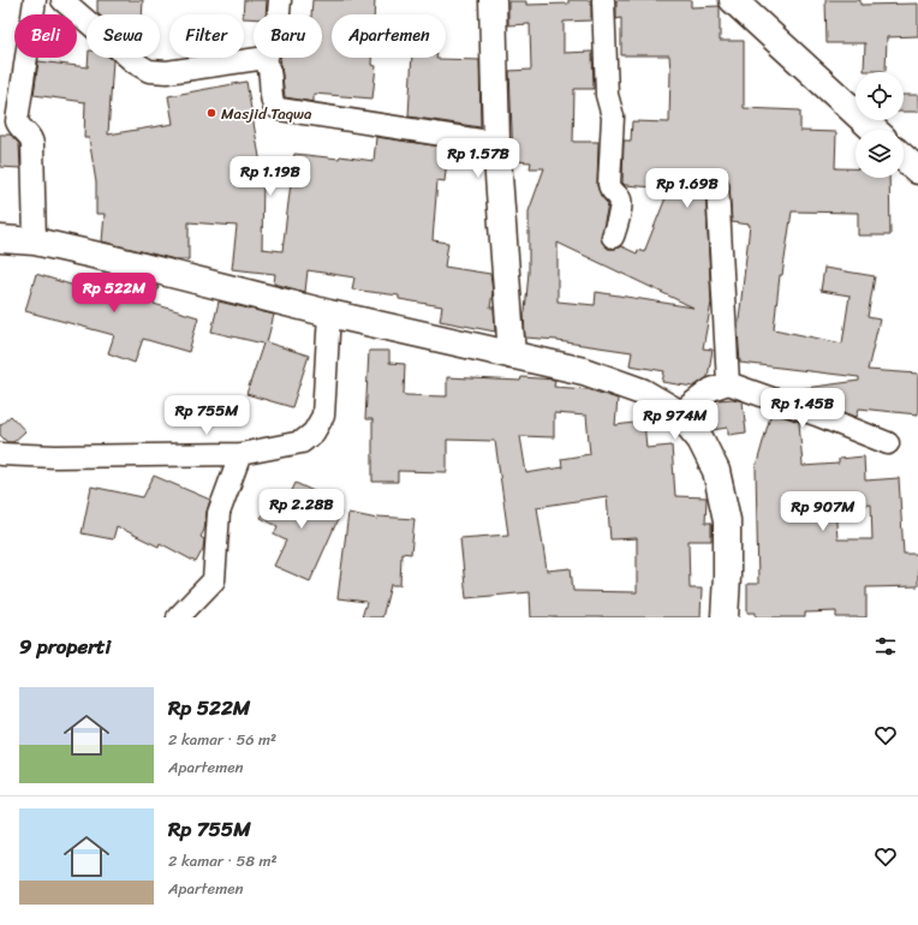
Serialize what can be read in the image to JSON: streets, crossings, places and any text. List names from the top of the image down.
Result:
{
  "places": ["Masjid Taqwa"],
  "page": {
    "chip": [
      "Beli",
      "Sewa",
      "Filter",
      "Baru",
      "Apartemen"
    ],
    "price": [
      "Rp 1.57B",
      "Rp 1.19B",
      "Rp 1.69B",
      "Rp 522M",
      "Rp 1.45B",
      "Rp 755M",
      "Rp 974M",
      "Rp 2.28B",
      "Rp 907M"
    ],
    "heading": "9 properti",
    "list": [
      {
        "name": "Rp 522M",
        "note": "2 kamar · 56 m² · Apartemen"
      },
      {
        "name": "Rp 755M",
        "note": "2 kamar · 58 m² · Apartemen"
      }
    ]
  }
}
